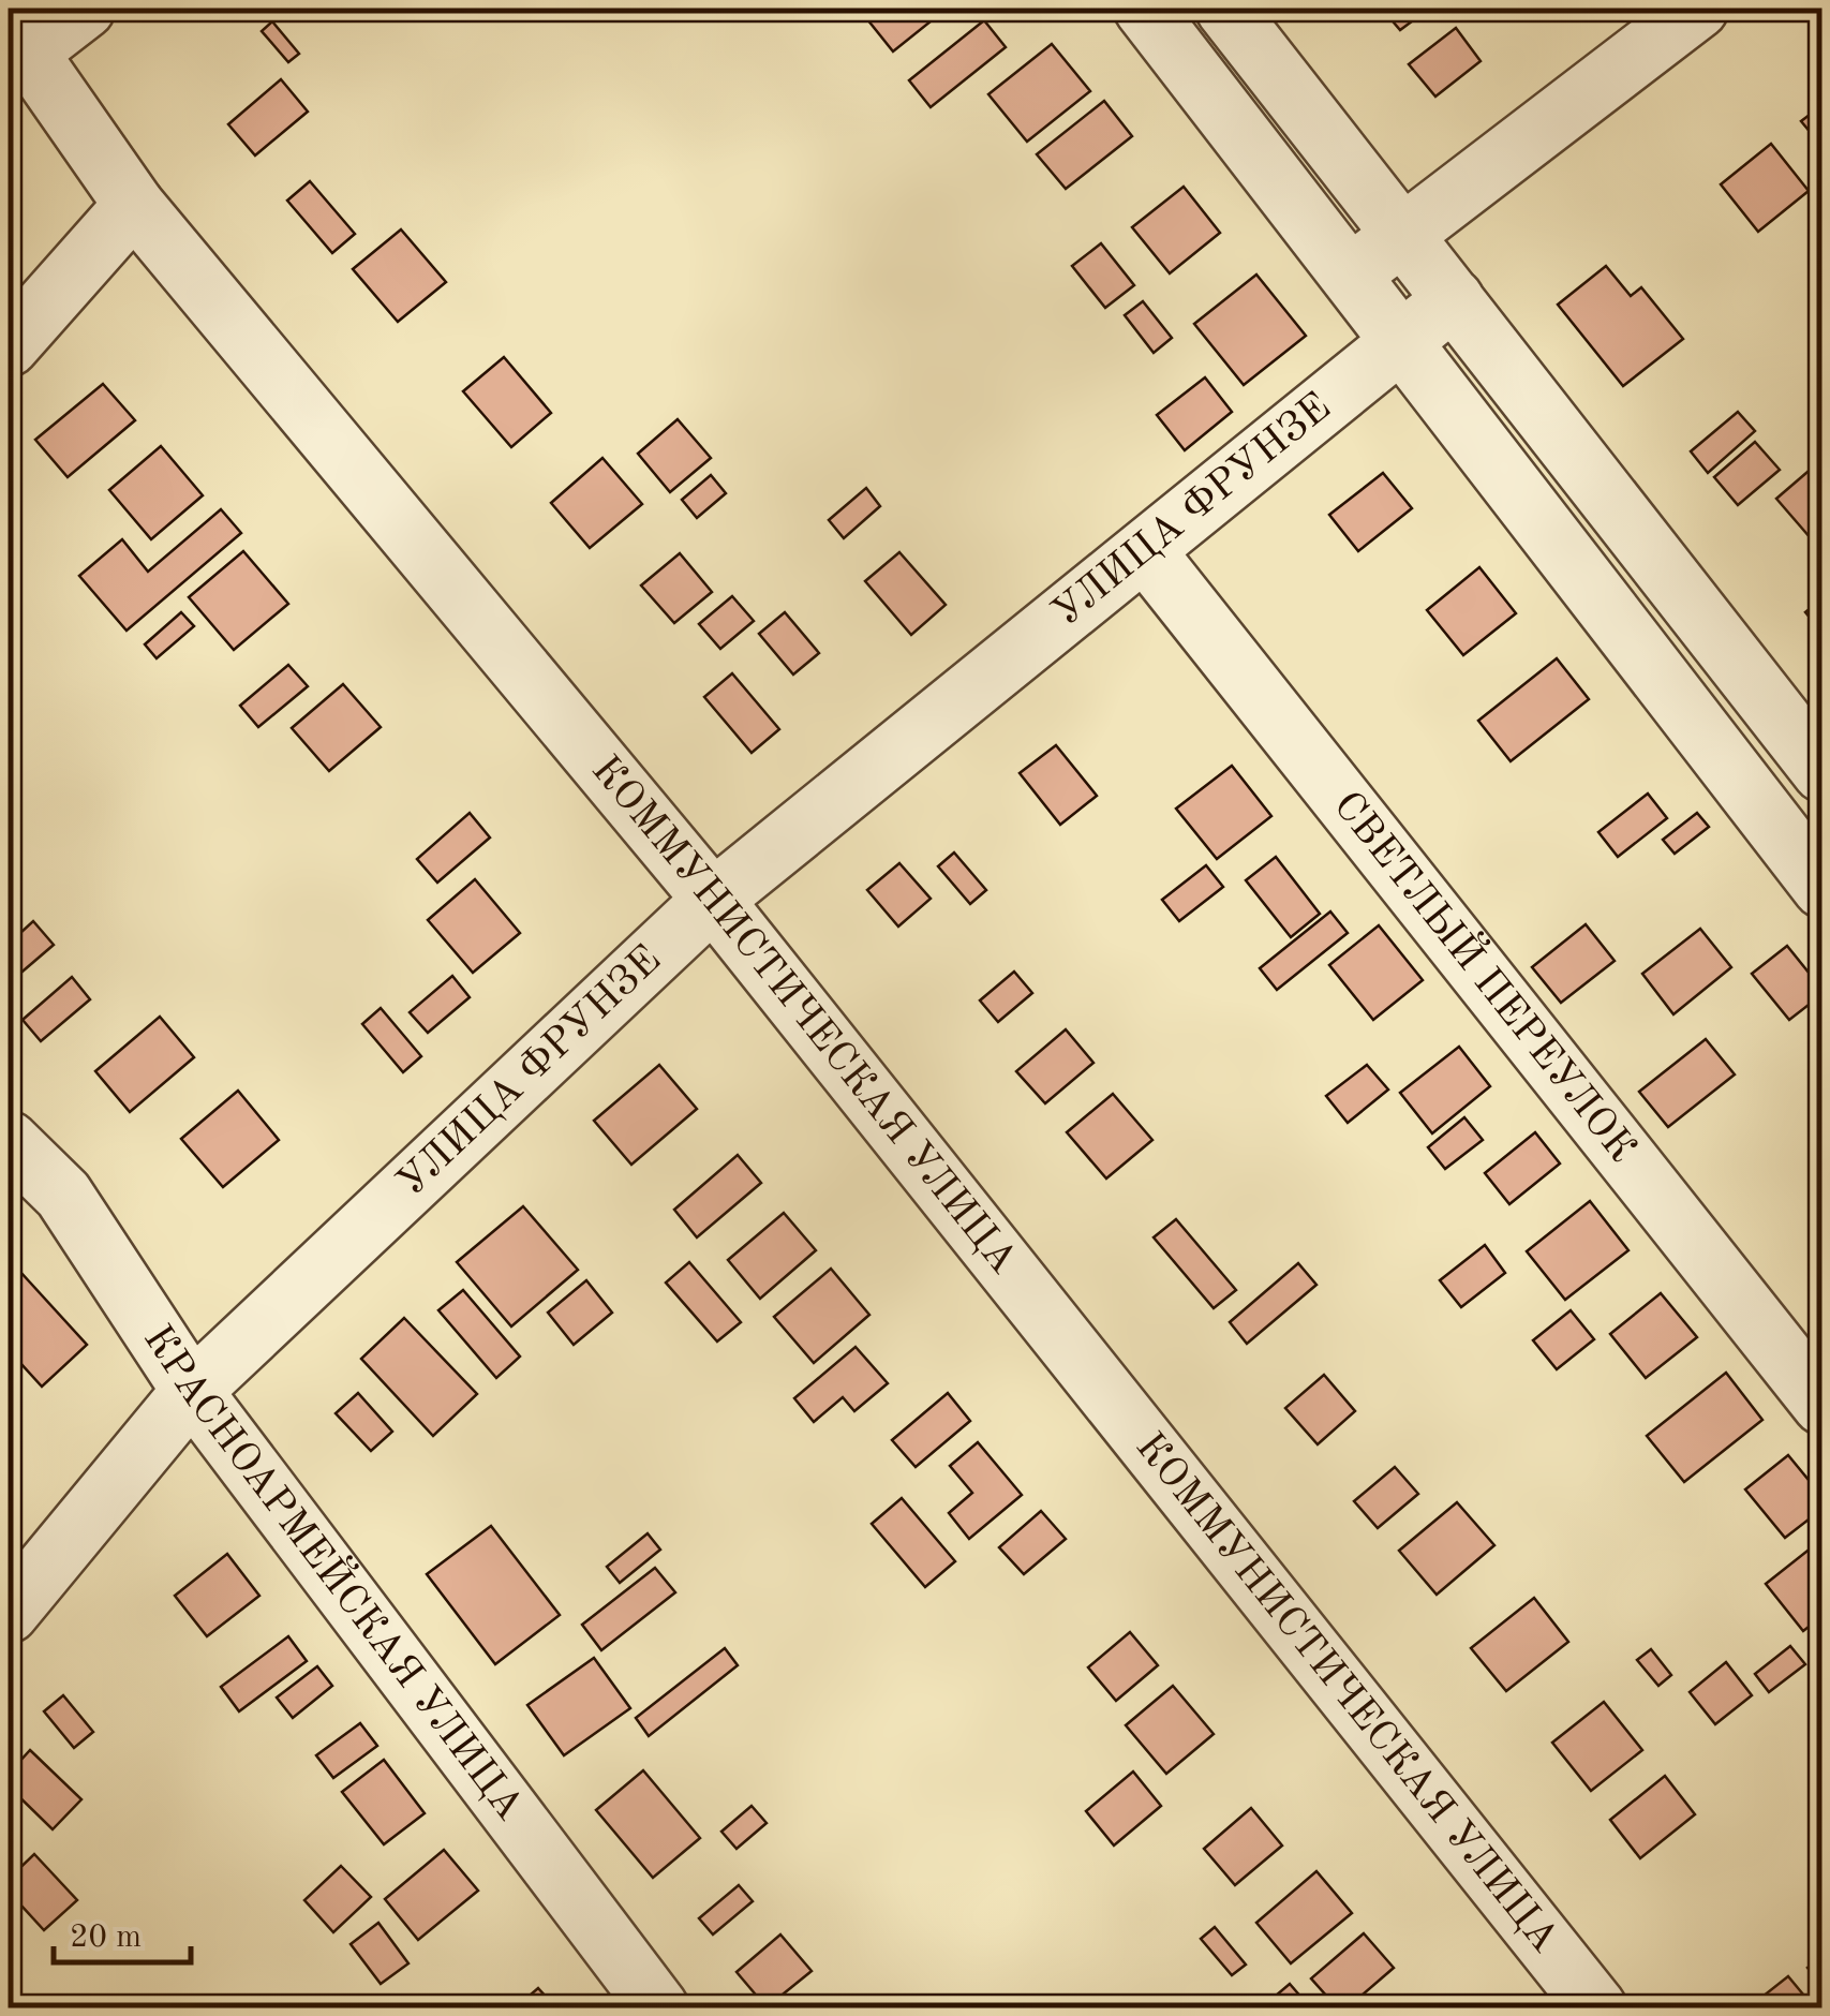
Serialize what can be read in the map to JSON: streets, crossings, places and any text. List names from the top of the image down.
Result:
{
  "streets": {
    "street": [
      "УЛИЦА ФРУНЗЕ",
      "СВЕТЛЫЙ ПЕРЕУЛОК",
      "КОММУНИСТИЧЕСКАЯ УЛИЦА",
      "КРАСНОАРМЕЙСКАЯ УЛИЦА"
    ]
  },
  "crossings": [
    ["УЛИЦА ФРУНЗЕ", "СВЕТЛЫЙ ПЕРЕУЛОК"],
    ["УЛИЦА ФРУНЗЕ", "КОММУНИСТИЧЕСКАЯ УЛИЦА"],
    ["УЛИЦА ФРУНЗЕ", "КРАСНОАРМЕЙСКАЯ УЛИЦА"]
  ],
  "scale_bar": "20 m"
}
